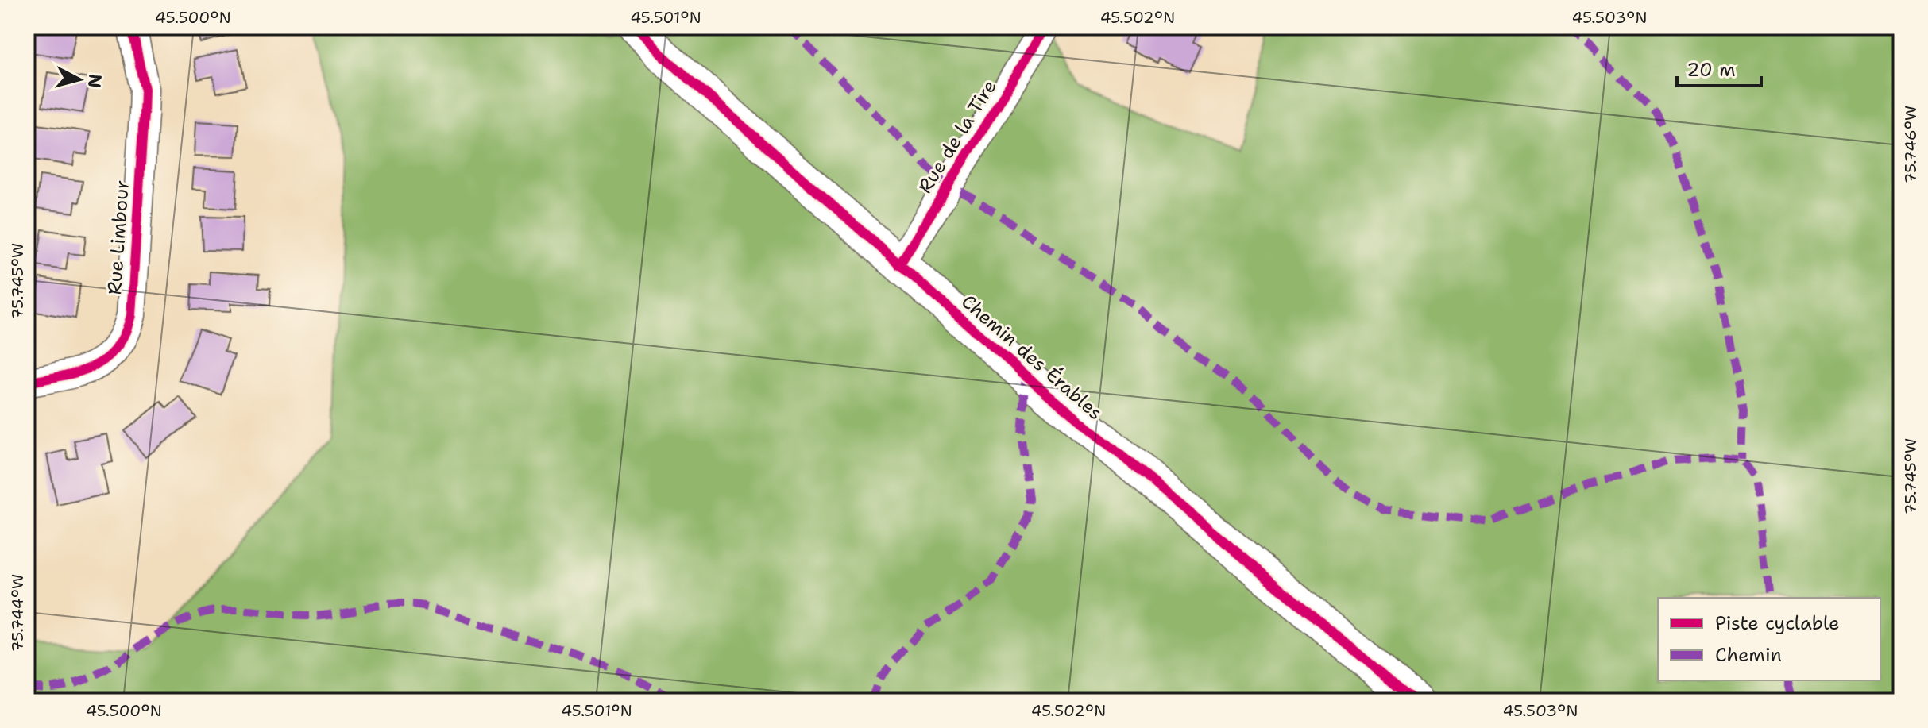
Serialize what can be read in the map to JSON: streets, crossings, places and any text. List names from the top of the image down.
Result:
{
  "streets": {
    "street": ["Rue de la Tire", "Rue Limbour", "Chemin des Érables"]
  },
  "crossings": [
    ["Rue de la Tire", "Chemin des Érables"]
  ],
  "legend": ["Piste cyclable", "Chemin"],
  "scale_bar": "20 m",
  "north": "right",
  "coordinates": [
    "45.500°N",
    "45.501°N",
    "45.502°N",
    "45.503°N",
    "75.746°W",
    "75.745°W",
    "75.744°W"
  ]
}
